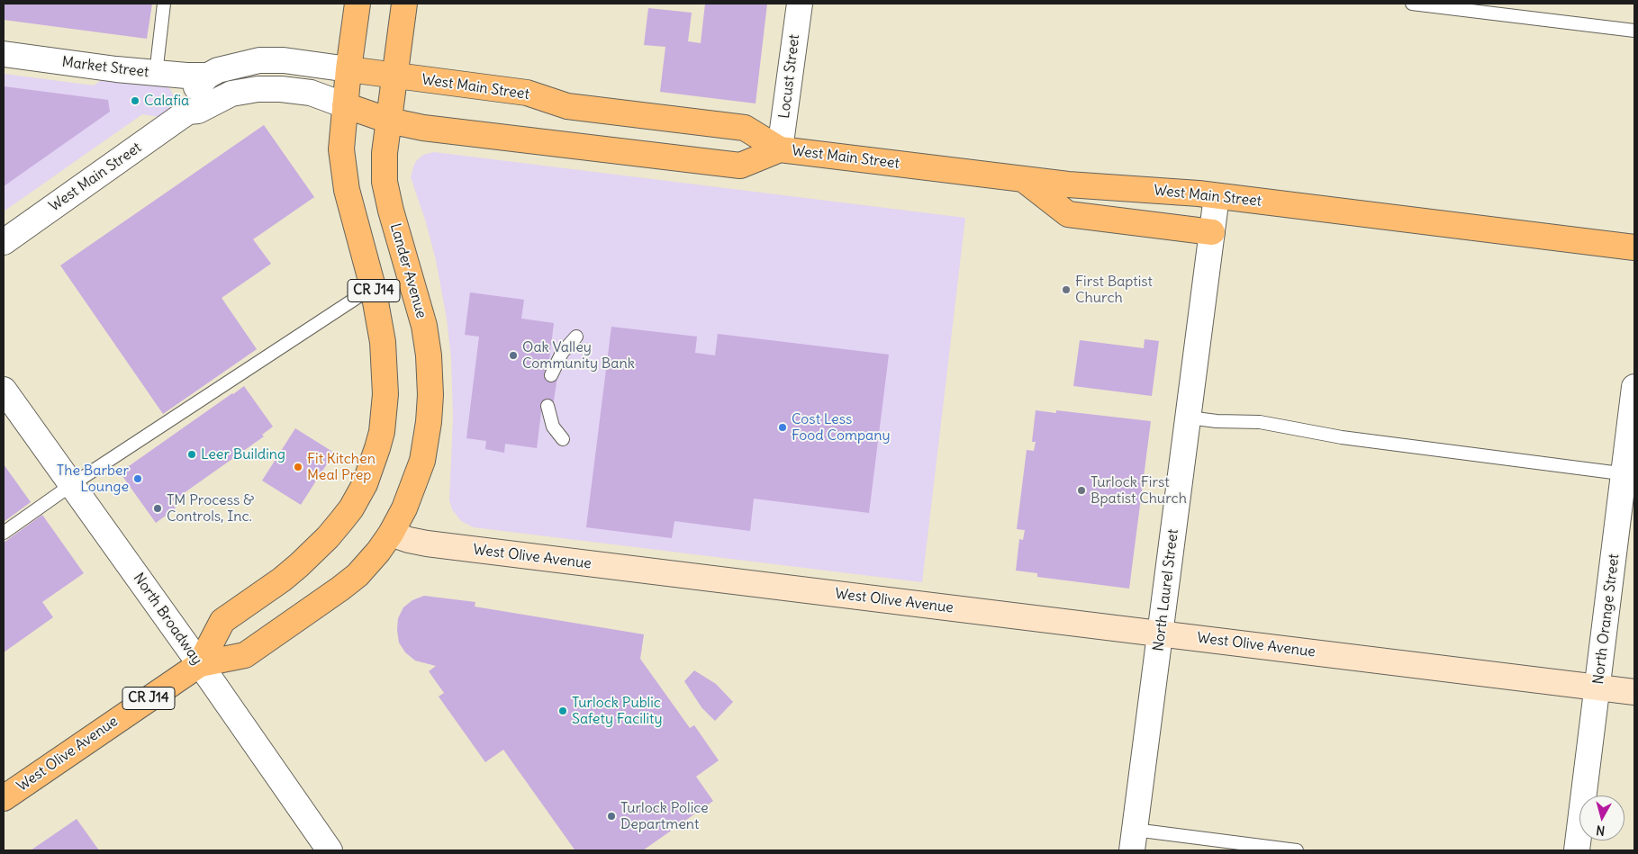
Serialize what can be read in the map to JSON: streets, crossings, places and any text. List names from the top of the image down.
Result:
{
  "streets": {
    "main road": [
      "West Main Street",
      "Lander Avenue",
      "CR J14",
      "West Olive Avenue"
    ],
    "street": [
      "Market Street",
      "Locust Street",
      "North Laurel Street",
      "North Broadway",
      "North Orange Street"
    ]
  },
  "crossings": [
    ["Market Street", "West Main Street"],
    ["Locust Street", "West Main Street"],
    ["West Main Street", "Lander Avenue"],
    ["West Main Street", "CR J14"],
    ["West Main Street", "North Laurel Street"],
    ["Lander Avenue", "West Olive Avenue"],
    ["CR J14", "West Olive Avenue"],
    ["West Olive Avenue", "North Laurel Street"],
    ["West Olive Avenue", "North Broadway"],
    ["West Olive Avenue", "North Orange Street"]
  ],
  "places": [
    "Calafia",
    "First Baptist Church",
    "Oak Valley Community Bank",
    "Cost Less Food Company",
    "Leer Building",
    "Fit Kitchen Meal Prep",
    "The Barber Lounge",
    "Turlock First Bpatist Church",
    "TM Process & Controls, Inc.",
    "Turlock Public Safety Facility",
    "Turlock Police Department"
  ],
  "north": "bottom"
}
